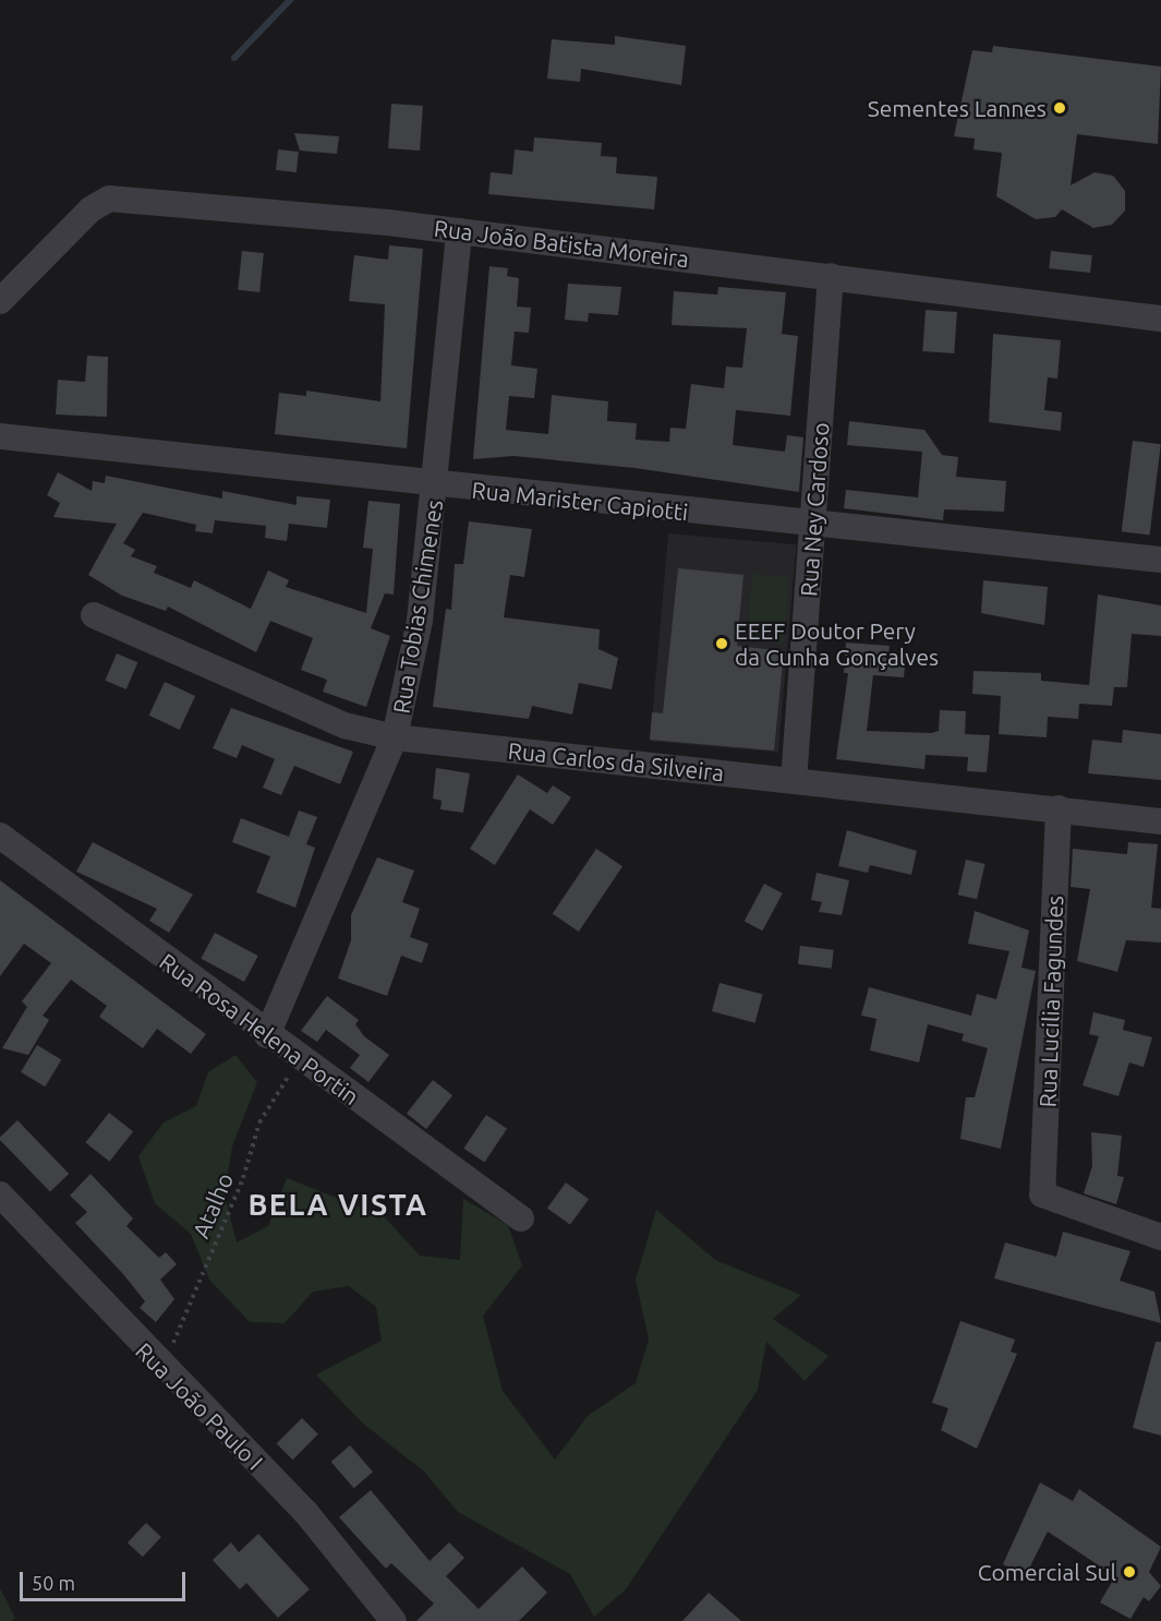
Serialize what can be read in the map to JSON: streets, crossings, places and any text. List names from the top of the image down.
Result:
{
  "streets": {
    "street": [
      "Rua João Batista Moreira",
      "Rua Marister Capiotti",
      "Rua Ney Cardoso",
      "Rua Tobias Chimenes",
      "Rua Carlos da Silveira",
      "Rua Lucilia Fagundes",
      "Rua Rosa Helena Portin",
      "Rua João Paulo I"
    ],
    "path": ["Atalho"]
  },
  "crossings": [
    ["Rua João Batista Moreira", "Rua Ney Cardoso"],
    ["Rua João Batista Moreira", "Rua Tobias Chimenes"],
    ["Rua Marister Capiotti", "Rua Ney Cardoso"],
    ["Rua Marister Capiotti", "Rua Tobias Chimenes"],
    ["Rua Ney Cardoso", "Rua Carlos da Silveira"],
    ["Rua Tobias Chimenes", "Rua Carlos da Silveira"],
    ["Rua Tobias Chimenes", "Rua Rosa Helena Portin"],
    ["Rua Carlos da Silveira", "Rua Lucilia Fagundes"],
    ["Rua Rosa Helena Portin", "Atalho"],
    ["Atalho", "Rua João Paulo I"]
  ],
  "districts": ["BELA VISTA"],
  "places": ["Sementes Lannes", "EEEF Doutor Pery da Cunha Gonçalves", "Comercial Sul"],
  "scale_bar": "50 m"
}
